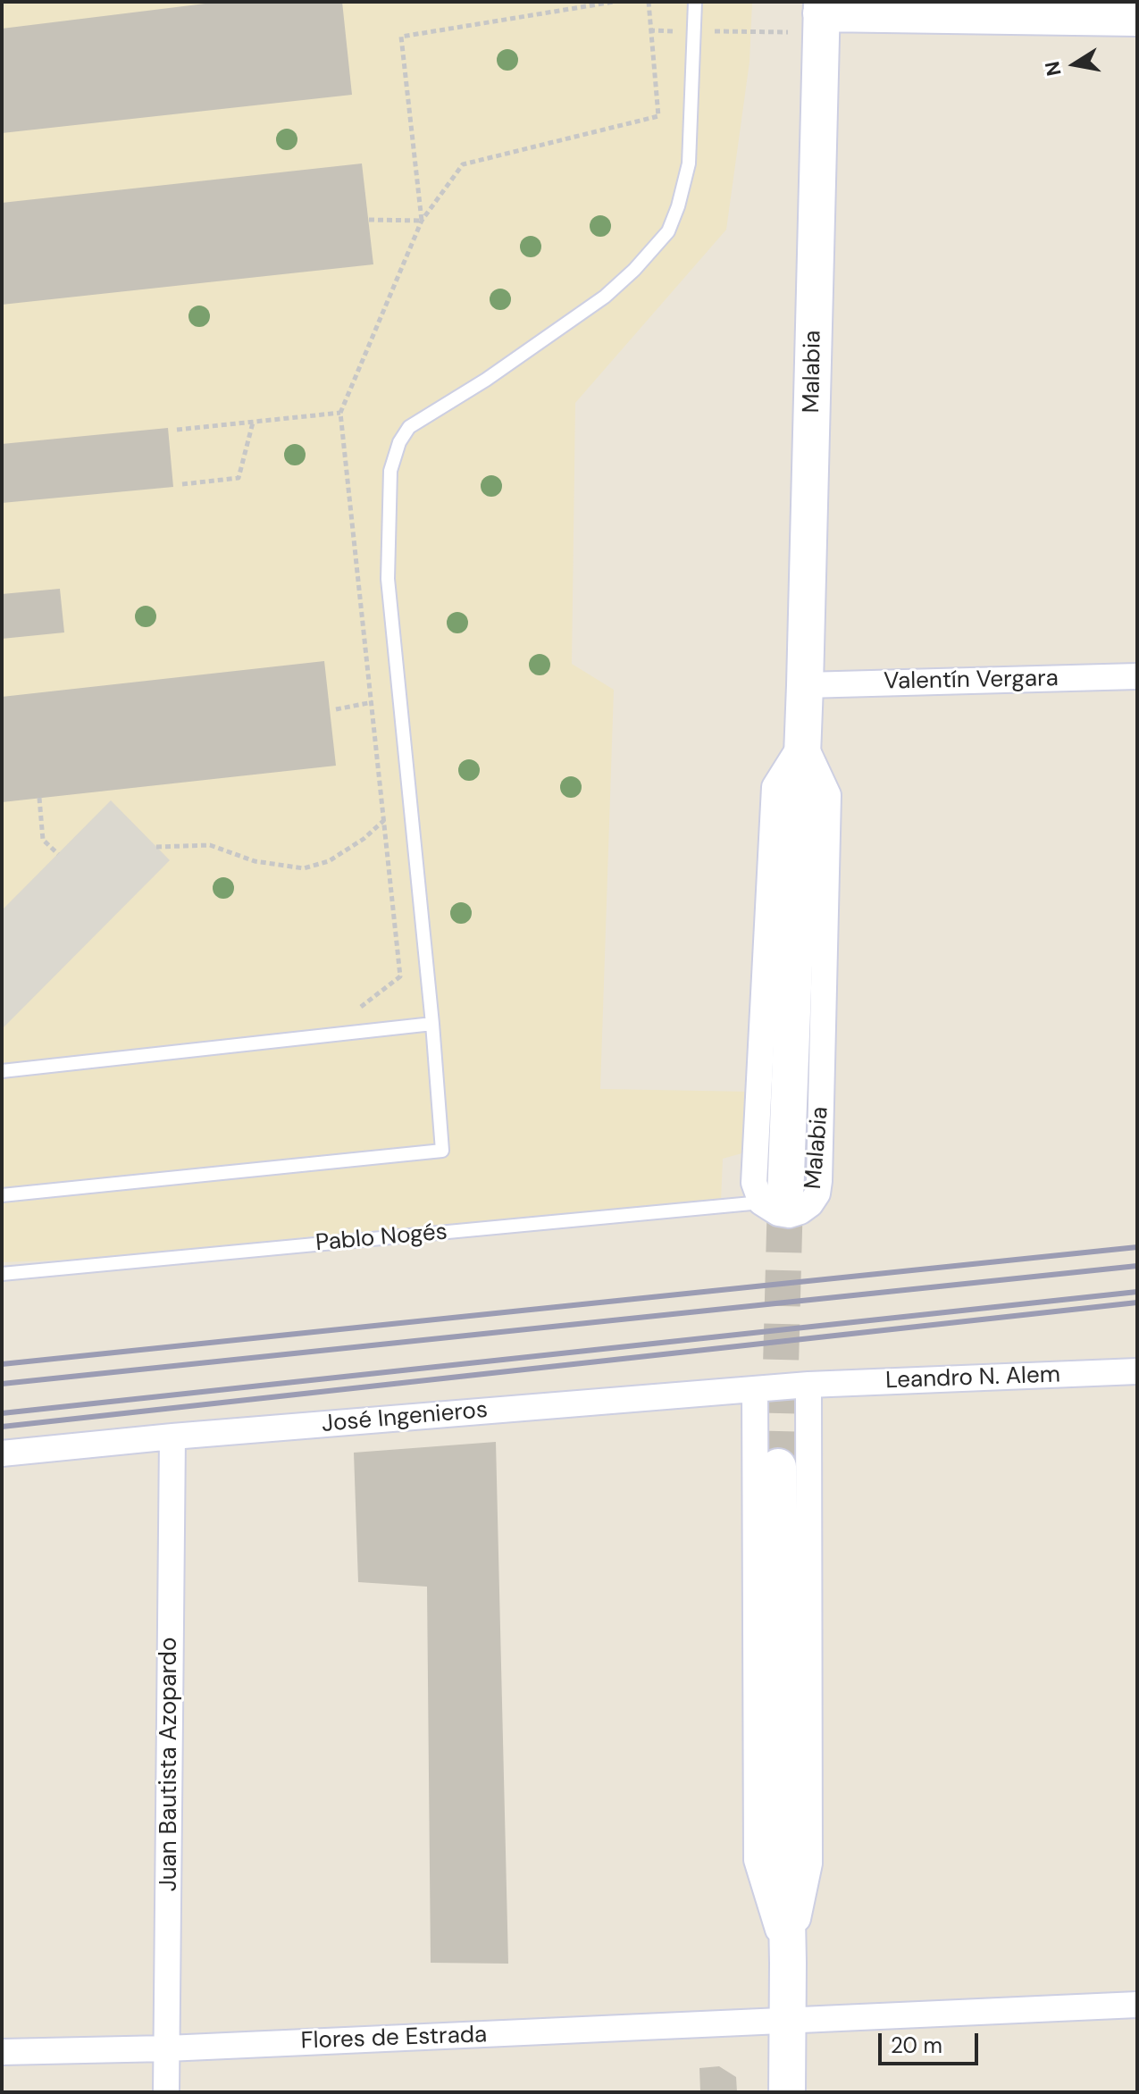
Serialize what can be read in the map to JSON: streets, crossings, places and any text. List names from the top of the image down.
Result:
{
  "streets": {
    "main road": ["Malabia"],
    "street": [
      "Valentín Vergara",
      "Leandro N. Alem",
      "José Ingenieros",
      "Juan Bautista Azopardo",
      "Flores de Estrada"
    ],
    "lane": ["Pablo Nogés"]
  },
  "crossings": [
    ["Malabia", "Valentín Vergara"],
    ["Malabia", "Pablo Nogés"],
    ["Leandro N. Alem", "José Ingenieros"],
    ["José Ingenieros", "Juan Bautista Azopardo"],
    ["Juan Bautista Azopardo", "Flores de Estrada"]
  ],
  "scale_bar": "20 m",
  "north": "left"
}
